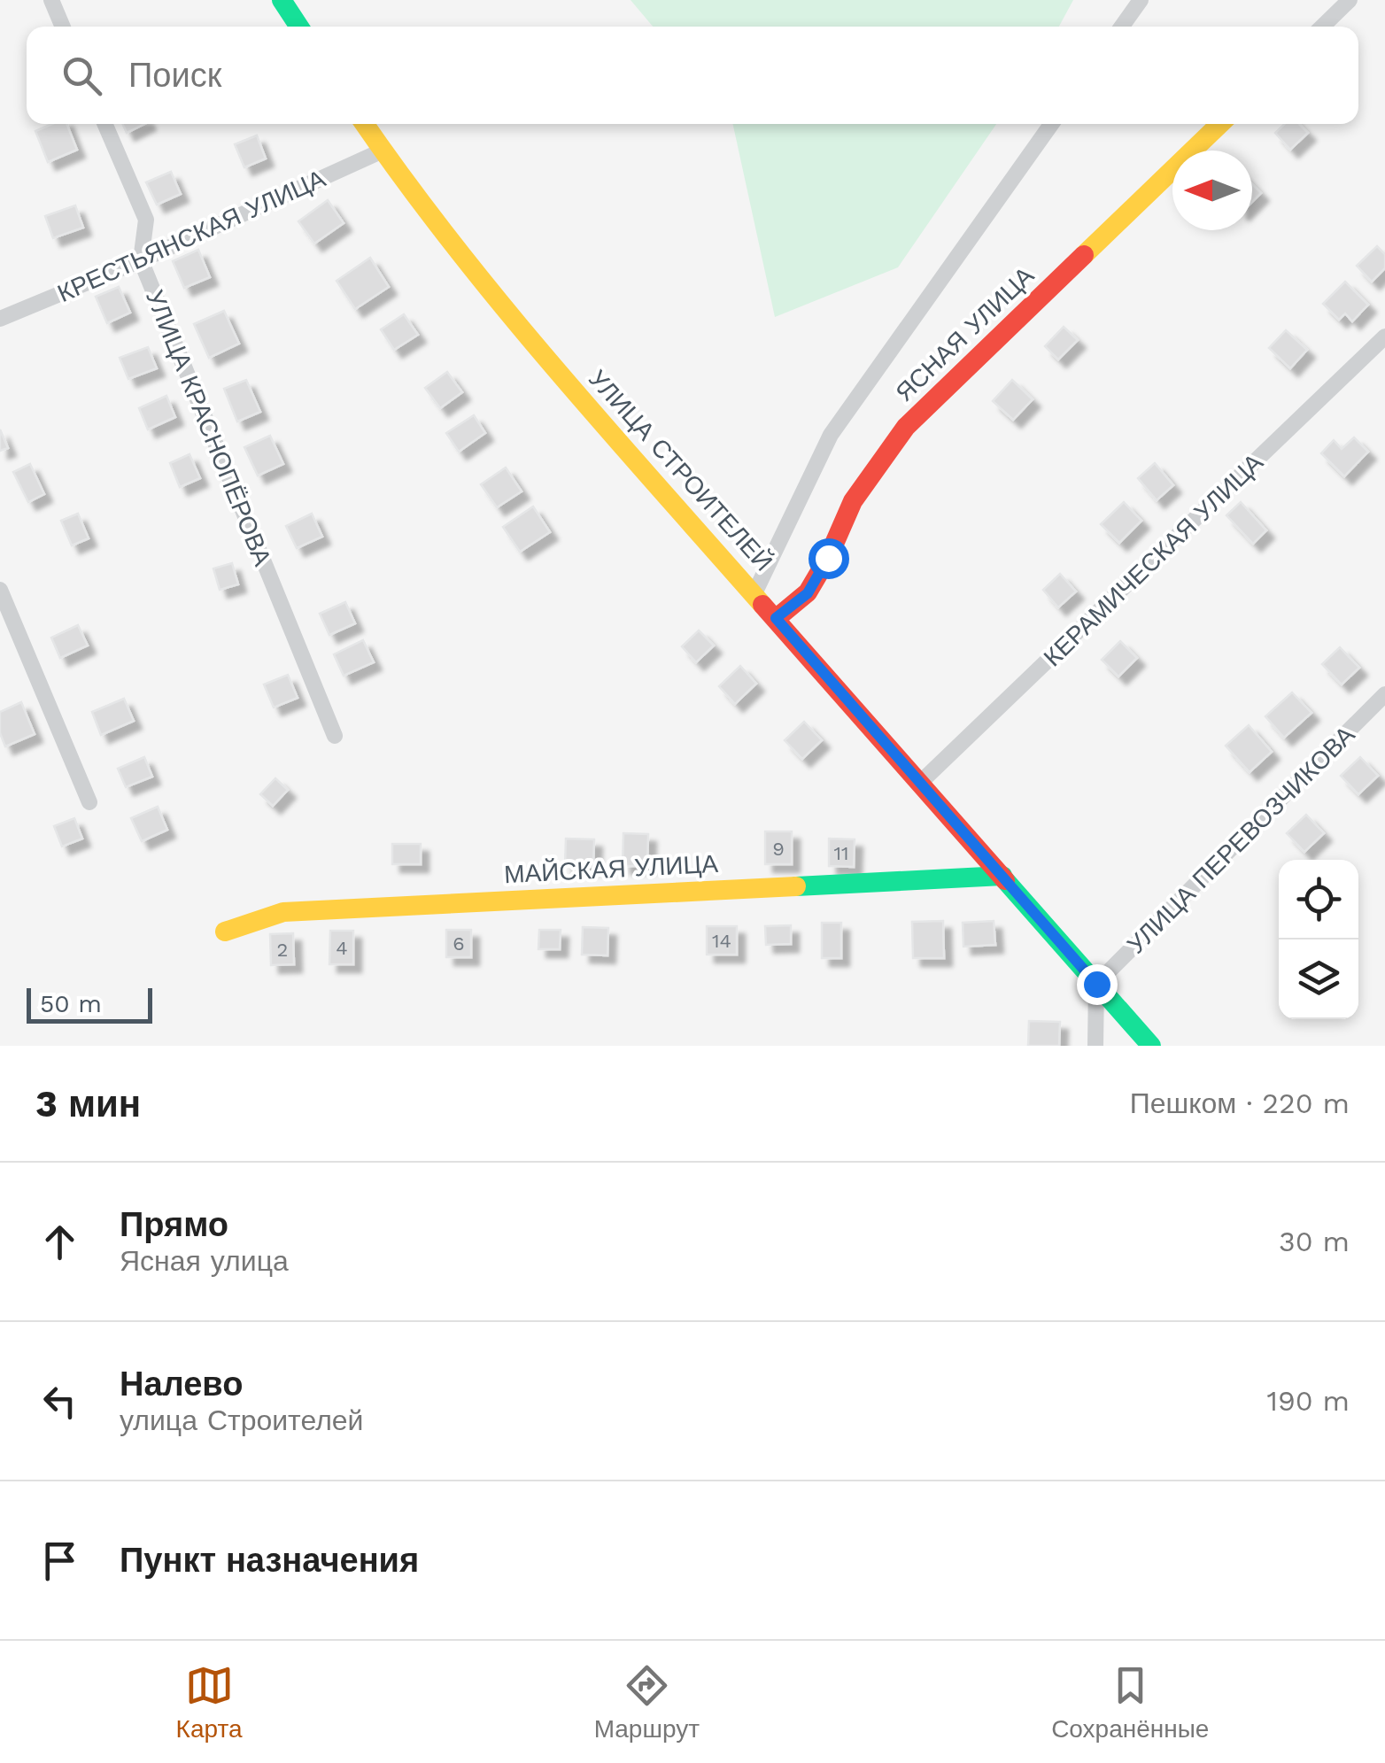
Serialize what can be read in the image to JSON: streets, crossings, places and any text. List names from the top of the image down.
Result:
{
  "streets": {
    "street": [
      "КРЕСТЬЯНСКАЯ УЛИЦА",
      "ЯСНАЯ УЛИЦА",
      "УЛИЦА КРАСНОПЁРОВА",
      "УЛИЦА СТРОИТЕЛЕЙ",
      "КЕРАМИЧЕСКАЯ УЛИЦА",
      "УЛИЦА ПЕРЕВОЗЧИКОВА",
      "МАЙСКАЯ УЛИЦА"
    ]
  },
  "crossings": [
    ["КРЕСТЬЯНСКАЯ УЛИЦА", "УЛИЦА КРАСНОПЁРОВА"],
    ["КРЕСТЬЯНСКАЯ УЛИЦА", "УЛИЦА СТРОИТЕЛЕЙ"],
    ["ЯСНАЯ УЛИЦА", "УЛИЦА СТРОИТЕЛЕЙ"],
    ["УЛИЦА СТРОИТЕЛЕЙ", "КЕРАМИЧЕСКАЯ УЛИЦА"],
    ["УЛИЦА СТРОИТЕЛЕЙ", "УЛИЦА ПЕРЕВОЗЧИКОВА"],
    ["УЛИЦА СТРОИТЕЛЕЙ", "МАЙСКАЯ УЛИЦА"]
  ],
  "house_numbers": [
    "9",
    "11",
    "14",
    "6",
    "4",
    "2"
  ],
  "scale_bar": "50 m",
  "north": "left",
  "page": {
    "search": "Поиск",
    "scale": "50 m",
    "heading": ["3 мин", "Пешком · 220 m"],
    "list": [
      ["Прямо", "Ясная улица", "30 m"],
      ["Налево", "улица Строителей", "190 m"],
      "Пункт назначения"
    ],
    "nav": ["Карта", "Маршрут", "Сохранённые"]
  }
}
